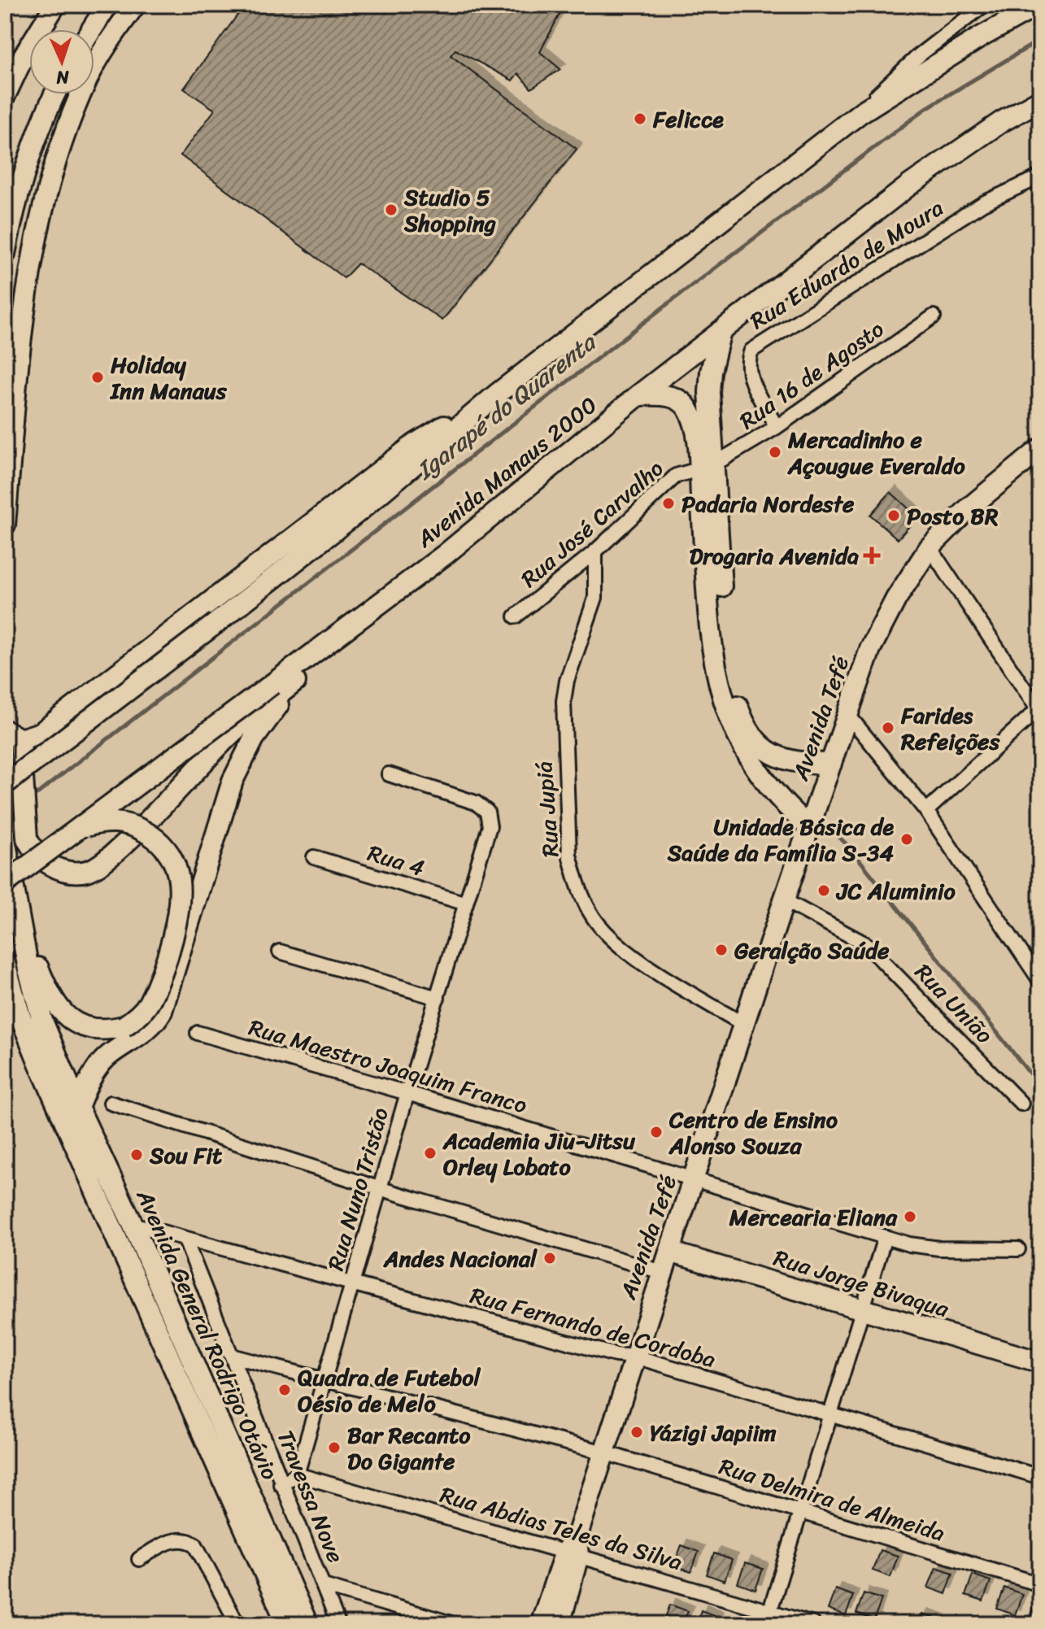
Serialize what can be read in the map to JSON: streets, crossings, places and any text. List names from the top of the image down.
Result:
{
  "streets": {
    "main road": [
      "Avenida Manaus 2000",
      "Avenida Tefé",
      "Rua Jorge Bivaqua",
      "Avenida General Rodrigo Otávio"
    ],
    "street": [
      "Rua Eduardo de Moura",
      "Rua 16 de Agosto",
      "Rua José Carvalho",
      "Rua Jupiá",
      "Rua 4",
      "Rua União",
      "Rua Maestro Joaquim Franco",
      "Rua Nuno Tristão",
      "Rua Fernando de Cordoba",
      "Travessa Nove",
      "Rua Delmira de Almeida",
      "Rua Abdias Teles da Silva"
    ]
  },
  "crossings": [
    ["Rua Eduardo de Moura", "Rua 16 de Agosto"],
    ["Rua 16 de Agosto", "Rua José Carvalho"],
    ["Rua José Carvalho", "Rua Jupiá"],
    ["Avenida Tefé", "Rua Jupiá"],
    ["Avenida Tefé", "Rua União"],
    ["Avenida Tefé", "Rua Maestro Joaquim Franco"],
    ["Avenida Tefé", "Rua Jorge Bivaqua"],
    ["Avenida Tefé", "Rua Fernando de Cordoba"],
    ["Avenida Tefé", "Rua Delmira de Almeida"],
    ["Avenida Tefé", "Rua Abdias Teles da Silva"],
    ["Rua 4", "Rua Nuno Tristão"],
    ["Rua Maestro Joaquim Franco", "Rua Nuno Tristão"],
    ["Rua Nuno Tristão", "Rua Fernando de Cordoba"],
    ["Rua Nuno Tristão", "Rua Delmira de Almeida"],
    ["Rua Nuno Tristão", "Rua Abdias Teles da Silva"],
    ["Rua Fernando de Cordoba", "Avenida General Rodrigo Otávio"],
    ["Rua Fernando de Cordoba", "Travessa Nove"],
    ["Travessa Nove", "Rua Delmira de Almeida"]
  ],
  "water": ["Igarapé do Quarenta"],
  "places": {
    "other": [
      "Felicce",
      "Studio 5 Shopping",
      "Holiday Inn Manaus",
      "Mercadinho e Açougue Everaldo",
      "Padaria Nordeste",
      "Posto BR",
      "Farides Refeições",
      "Unidade Básica de Saúde da Família S-34",
      "JC Aluminio",
      "Geralção Saúde",
      "Centro de Ensino Alonso Souza",
      "Academia Jiu-Jitsu Orley Lobato",
      "Sou Fit",
      "Mercearia Eliana",
      "Andes Nacional",
      "Quadra de Futebol Oésio de Melo",
      "Yázigi Japiim",
      "Bar Recanto Do Gigante"
    ],
    "health": ["Drogaria Avenida"]
  },
  "north": "bottom"
}
